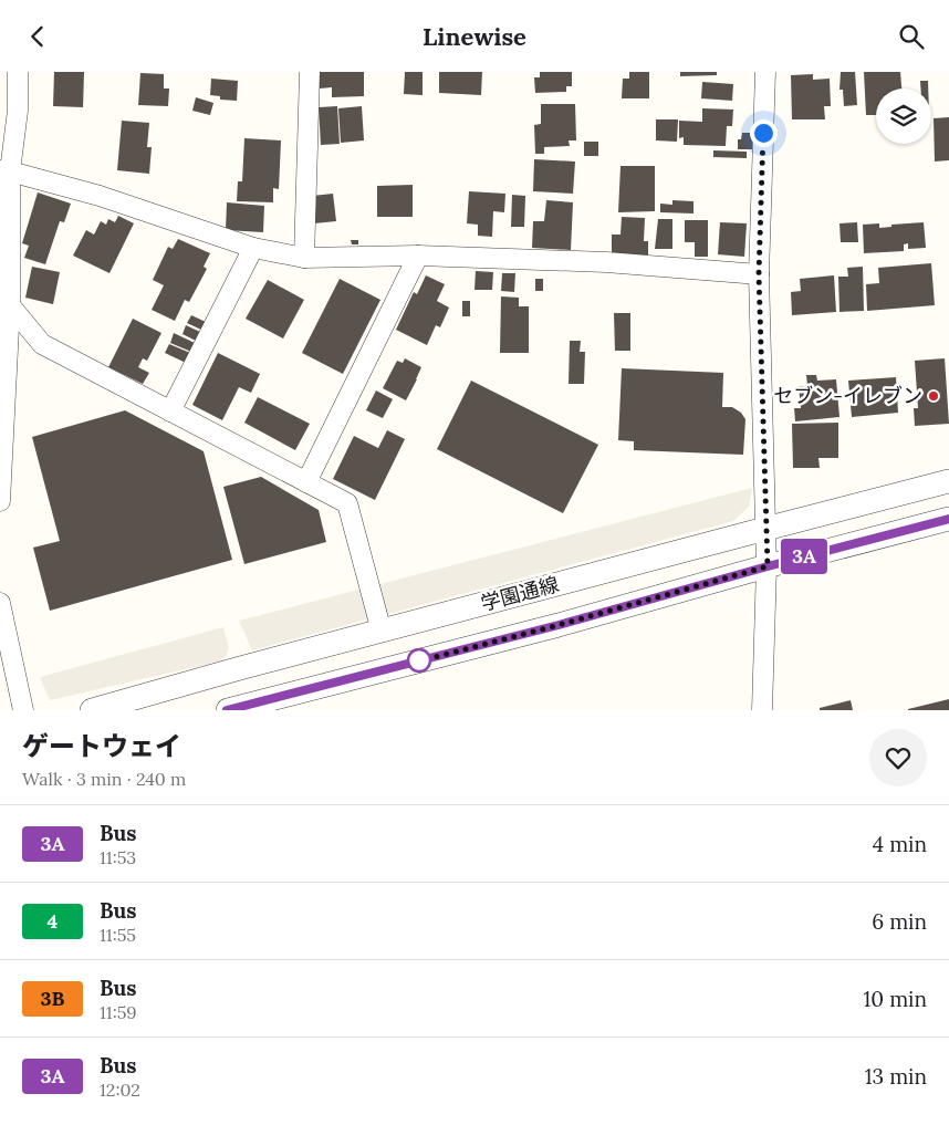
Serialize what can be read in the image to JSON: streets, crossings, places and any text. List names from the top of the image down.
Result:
{
  "streets": {
    "street": ["学園通線"]
  },
  "places": ["セブン-イレブン"],
  "lines": ["bus line 3A"],
  "page": {
    "header": "Linewise",
    "on_map": "3A",
    "heading": ["ゲートウェイ", "Walk · 3 min · 240 m"],
    "list": [
      {
        "mark": "3A",
        "name": "Bus",
        "note": "11:53",
        "value": "4 min"
      },
      {
        "mark": "4",
        "name": "Bus",
        "note": "11:55",
        "value": "6 min"
      },
      {
        "mark": "3B",
        "name": "Bus",
        "note": "11:59",
        "value": "10 min"
      },
      {
        "mark": "3A",
        "name": "Bus",
        "note": "12:02",
        "value": "13 min"
      }
    ]
  }
}
